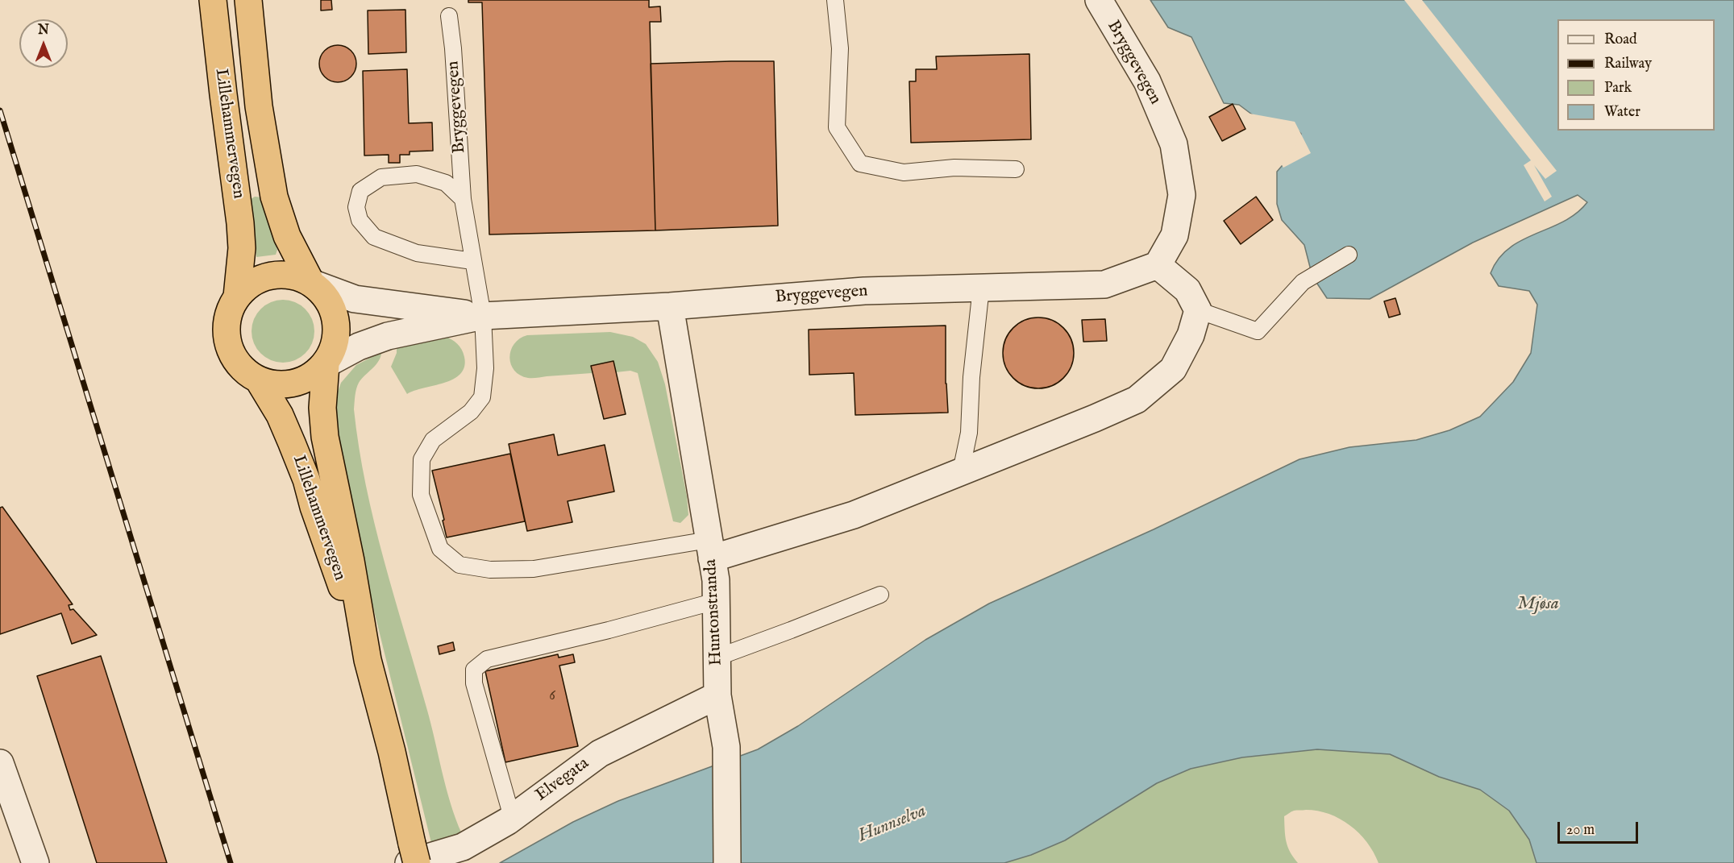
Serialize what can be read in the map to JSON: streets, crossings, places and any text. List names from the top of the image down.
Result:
{
  "streets": {
    "highway": ["Lillehammervegen"],
    "street": ["Bryggevegen", "Huntonstranda", "Elvegata"]
  },
  "crossings": [
    ["Bryggevegen", "Lillehammervegen"],
    ["Bryggevegen", "Huntonstranda"],
    ["Lillehammervegen", "Elvegata"],
    ["Huntonstranda", "Elvegata"]
  ],
  "water": ["Mjøsa", "Hunnselva"],
  "house_numbers": ["6"],
  "legend": [
    "Road",
    "Railway",
    "Park",
    "Water"
  ],
  "scale_bar": "20 m",
  "north": "top"
}
